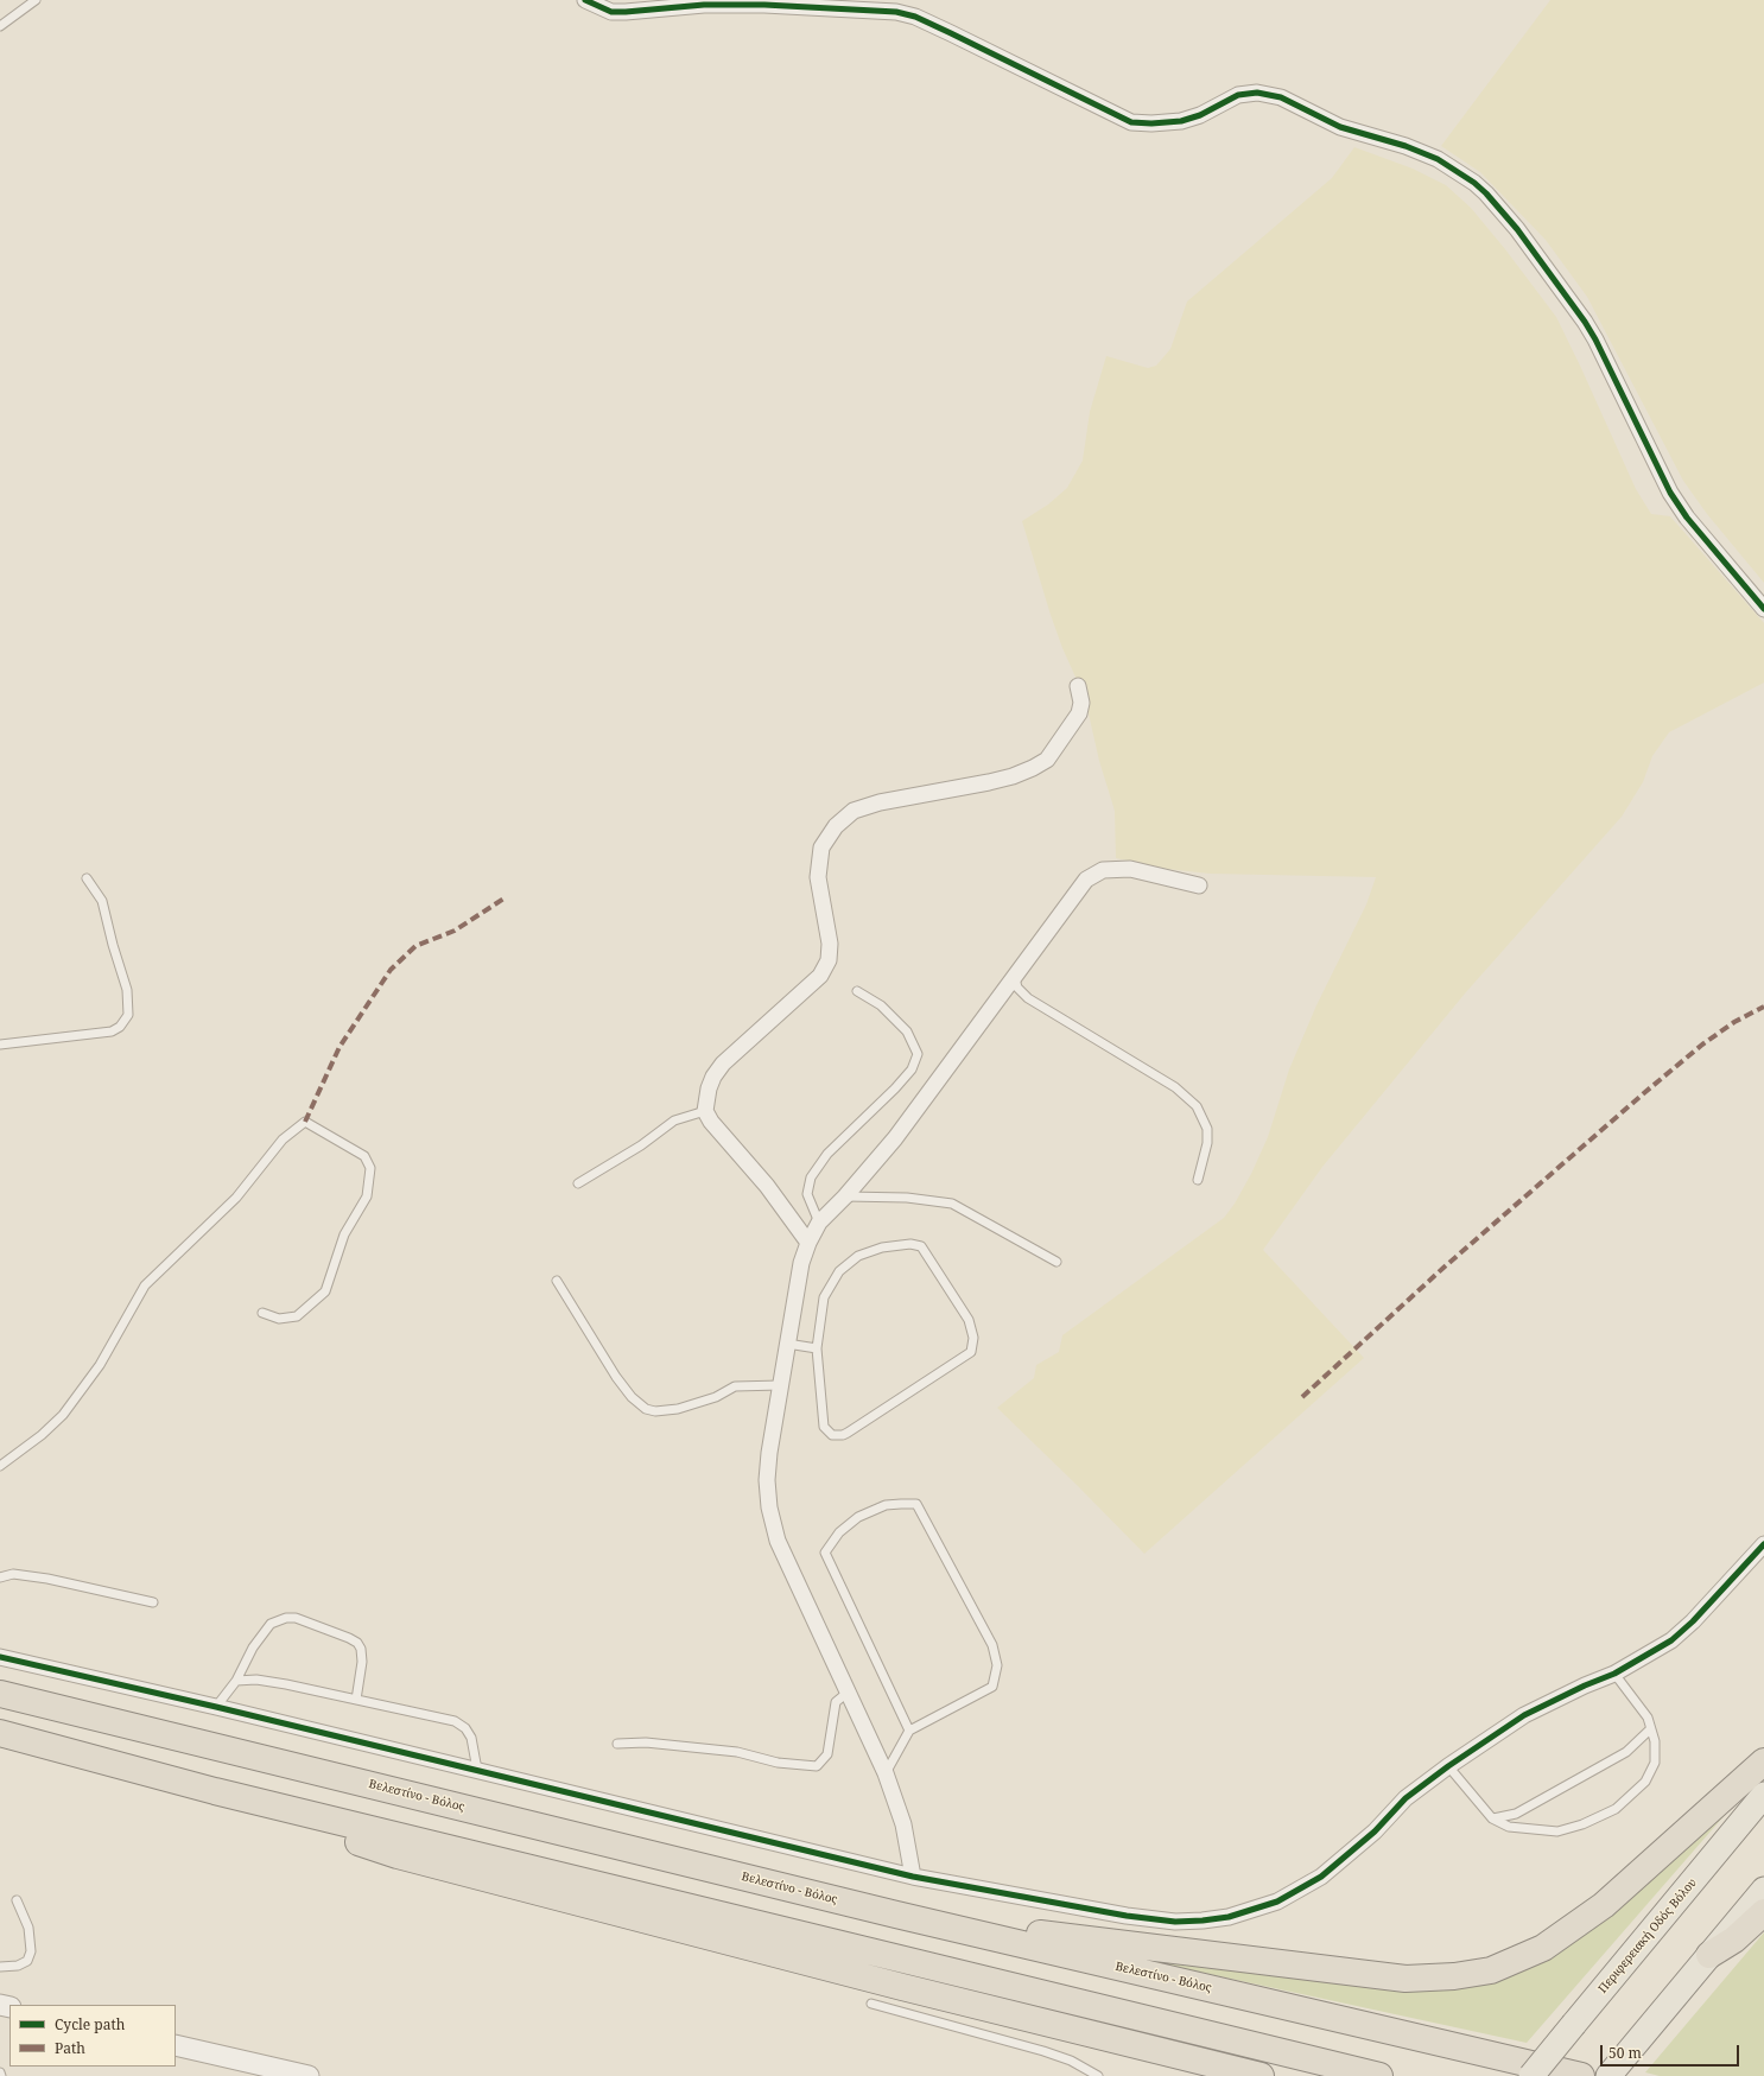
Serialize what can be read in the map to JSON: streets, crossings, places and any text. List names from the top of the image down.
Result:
{
  "streets": {
    "highway": ["Βελεστίνο - Βόλος"],
    "main road": ["Περιφερειακή Οδός Βόλου"]
  },
  "legend": ["Cycle path", "Path"],
  "scale_bar": "50 m"
}
